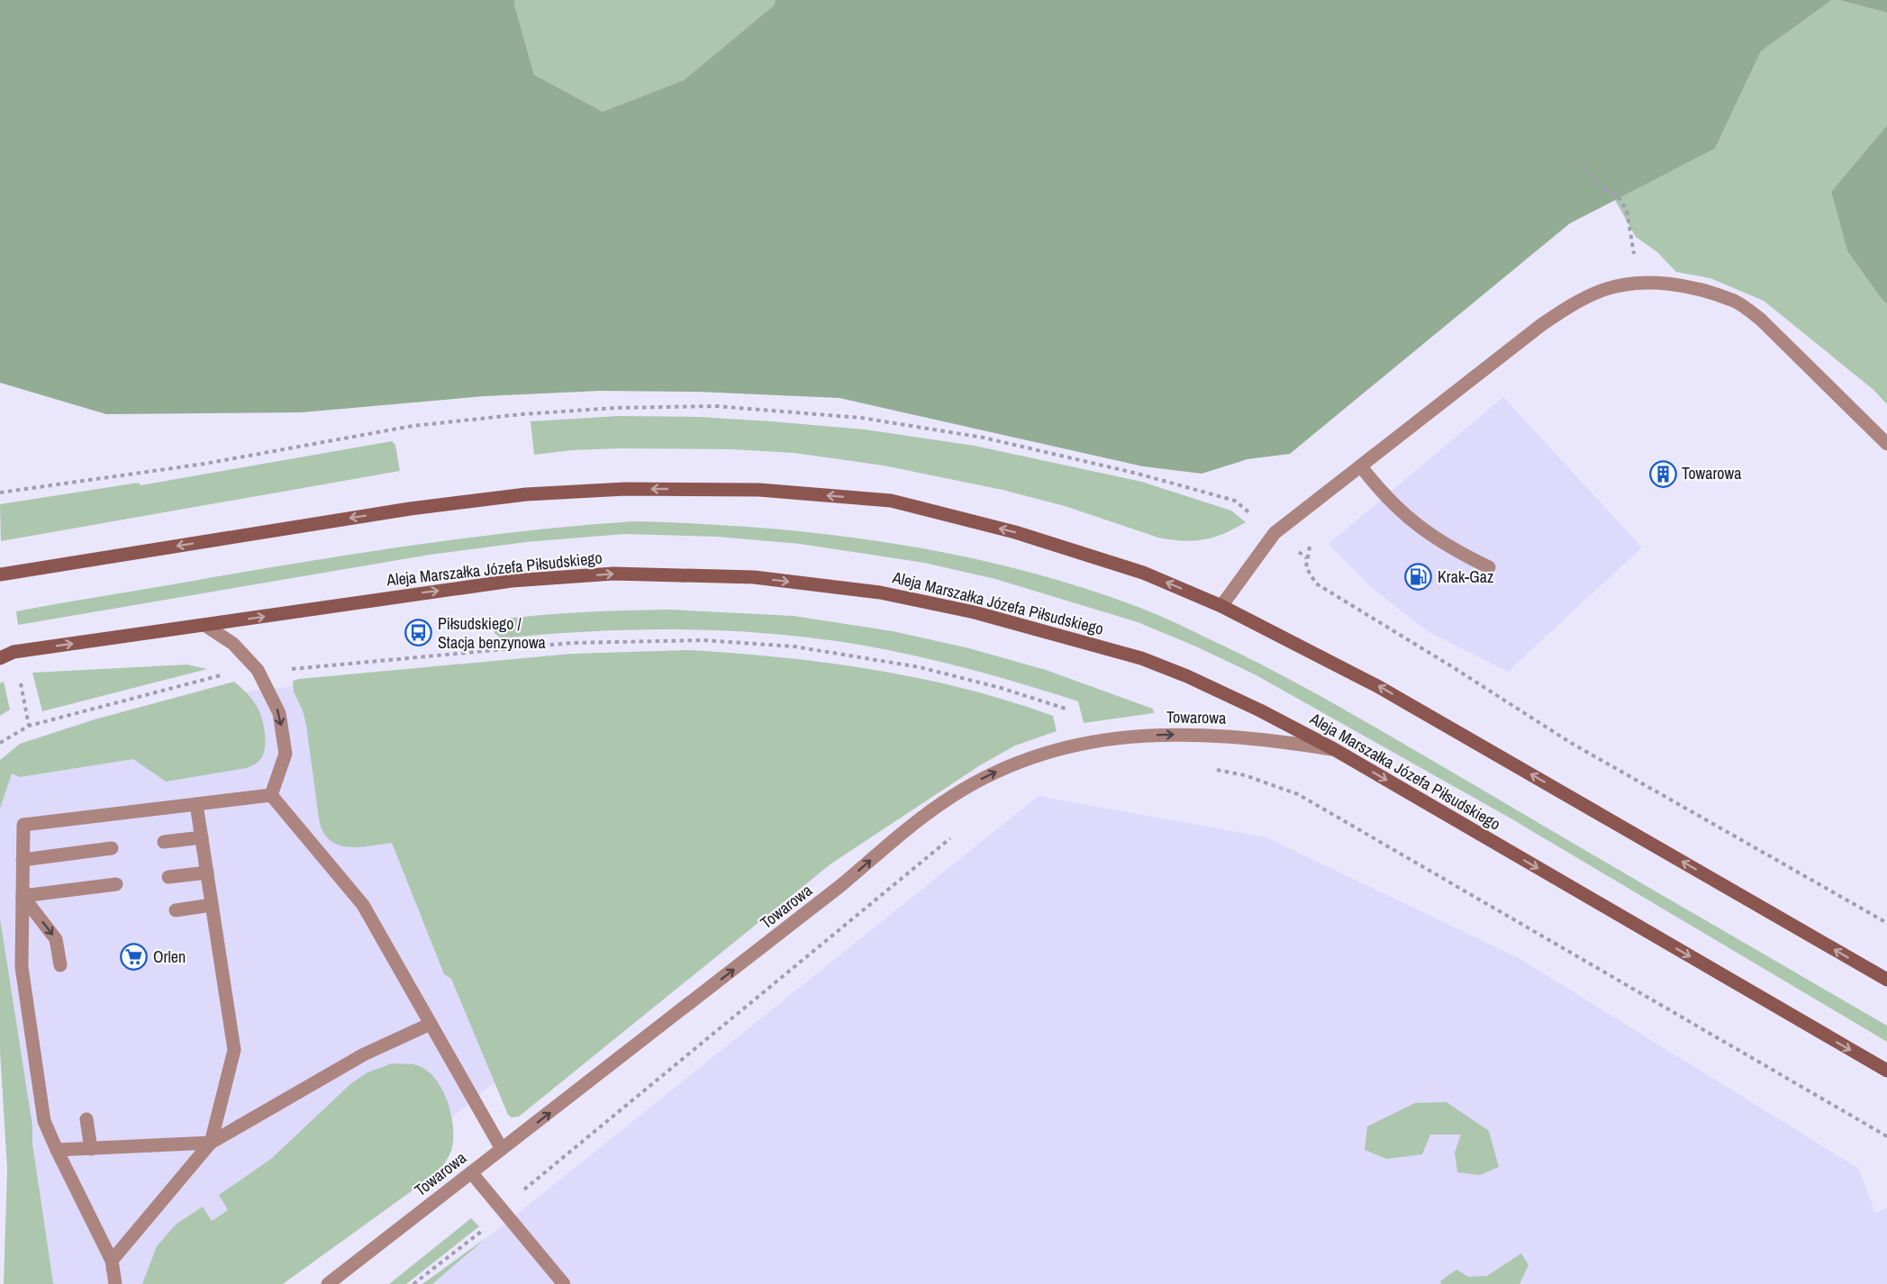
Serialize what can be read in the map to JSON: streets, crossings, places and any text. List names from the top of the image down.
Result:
{
  "streets": {
    "street": ["Aleja Marszałka Józefa Piłsudskiego", "Towarowa"]
  },
  "crossings": [
    ["Aleja Marszałka Józefa Piłsudskiego", "Towarowa"]
  ],
  "one_way": ["Towarowa"],
  "places": {
    "building": ["Towarowa"],
    "fuel station": ["Krak-Gaz"],
    "bus stop": ["Piłsudskiego / Stacja benzynowa"],
    "supermarket": ["Orlen"]
  }
}
